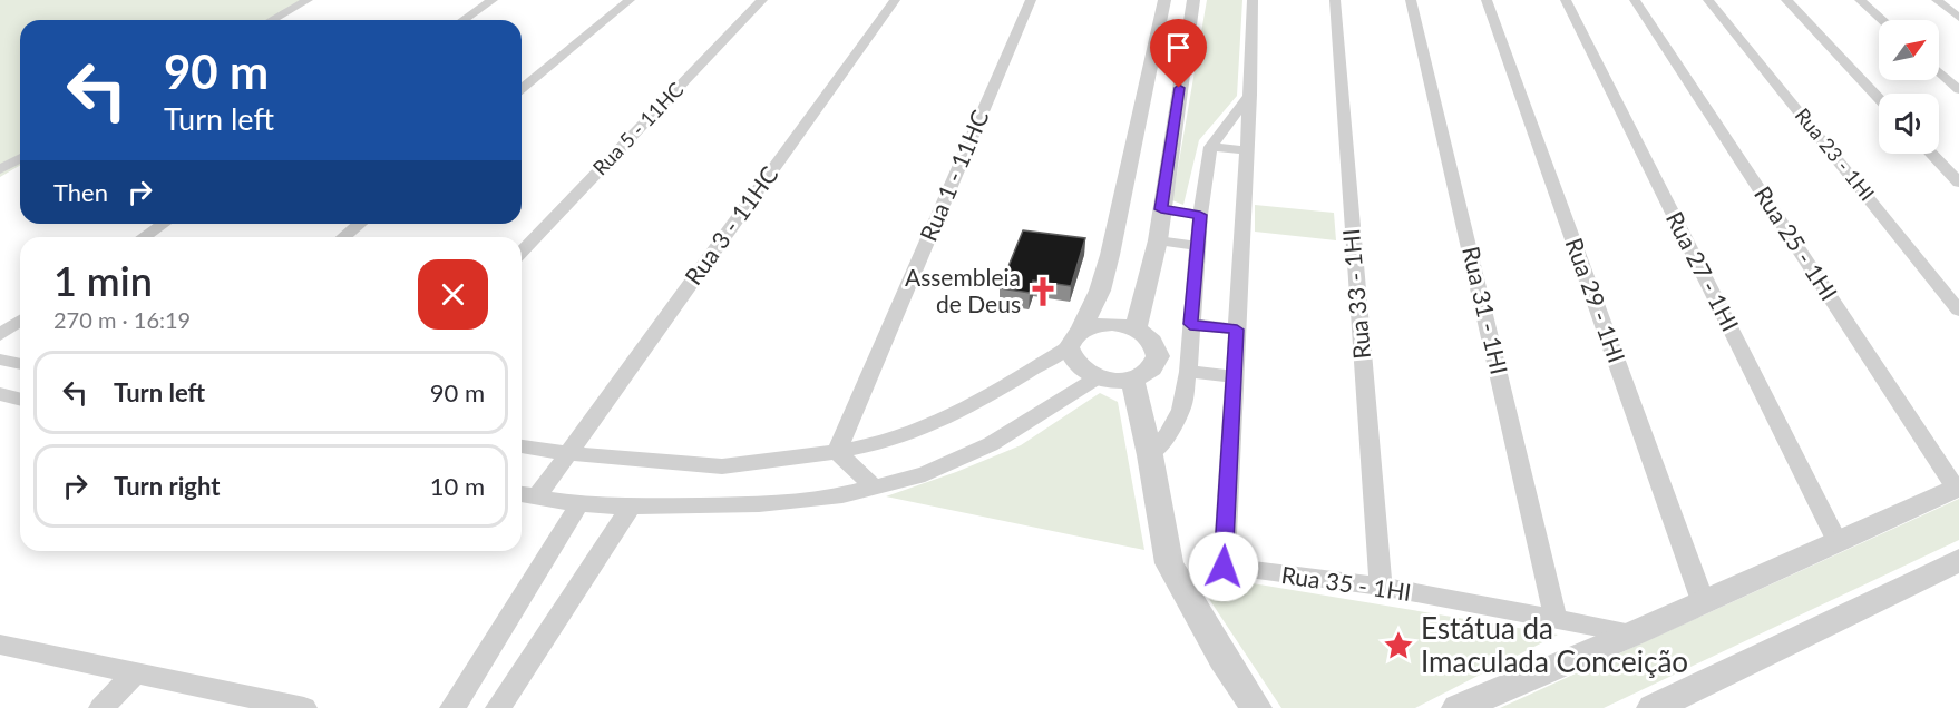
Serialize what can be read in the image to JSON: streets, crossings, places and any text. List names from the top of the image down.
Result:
{
  "streets": {
    "street": [
      "Rua 5 - 11HC",
      "Rua 23 - 1HI",
      "Rua 1 - 11HC",
      "Rua 3 - 11HC",
      "Rua 25 - 1HI",
      "Rua 27 - 1HI",
      "Rua 33 - 1HI",
      "Rua 29 - 1HI",
      "Rua 31 - 1HI",
      "Rua 35 - 1HI"
    ]
  },
  "crossings": [
    ["Rua 33 - 1HI", "Rua 35 - 1HI"],
    ["Rua 31 - 1HI", "Rua 35 - 1HI"]
  ],
  "places": {
    "church": ["Assembleia de Deus"],
    "place": ["Estátua da Imaculada Conceição"]
  },
  "north": "top right",
  "page": {
    "turn": ["90 m", "Turn left"],
    "then": "Then",
    "heading": ["1 min", "270 m · 16:19"],
    "list": [
      {
        "name": "Turn left",
        "value": "90 m"
      },
      {
        "name": "Turn right",
        "value": "10 m"
      }
    ]
  }
}
